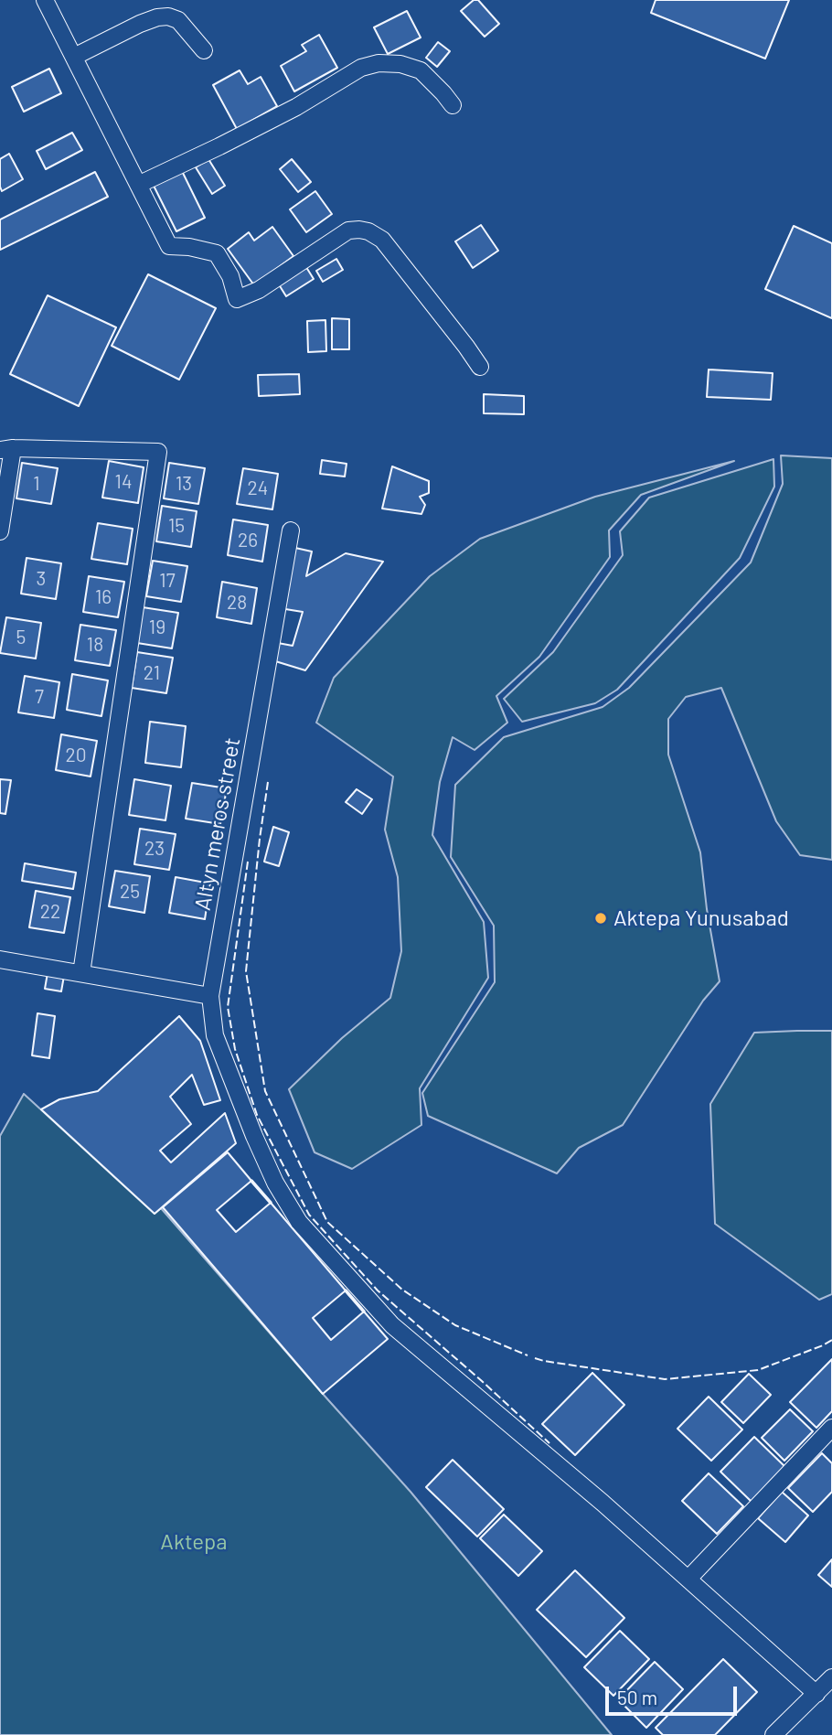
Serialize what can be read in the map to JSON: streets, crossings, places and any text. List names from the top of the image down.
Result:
{
  "streets": {
    "street": ["Altyn meros street"]
  },
  "parks": ["Aktepa"],
  "places": ["Aktepa Yunusabad"],
  "house_numbers": [
    "14",
    "1",
    "13",
    "24",
    "15",
    "26",
    "3",
    "17",
    "16",
    "28",
    "19",
    "5",
    "18",
    "21",
    "7",
    "20",
    "23",
    "25",
    "22"
  ],
  "scale_bar": "50 m"
}
